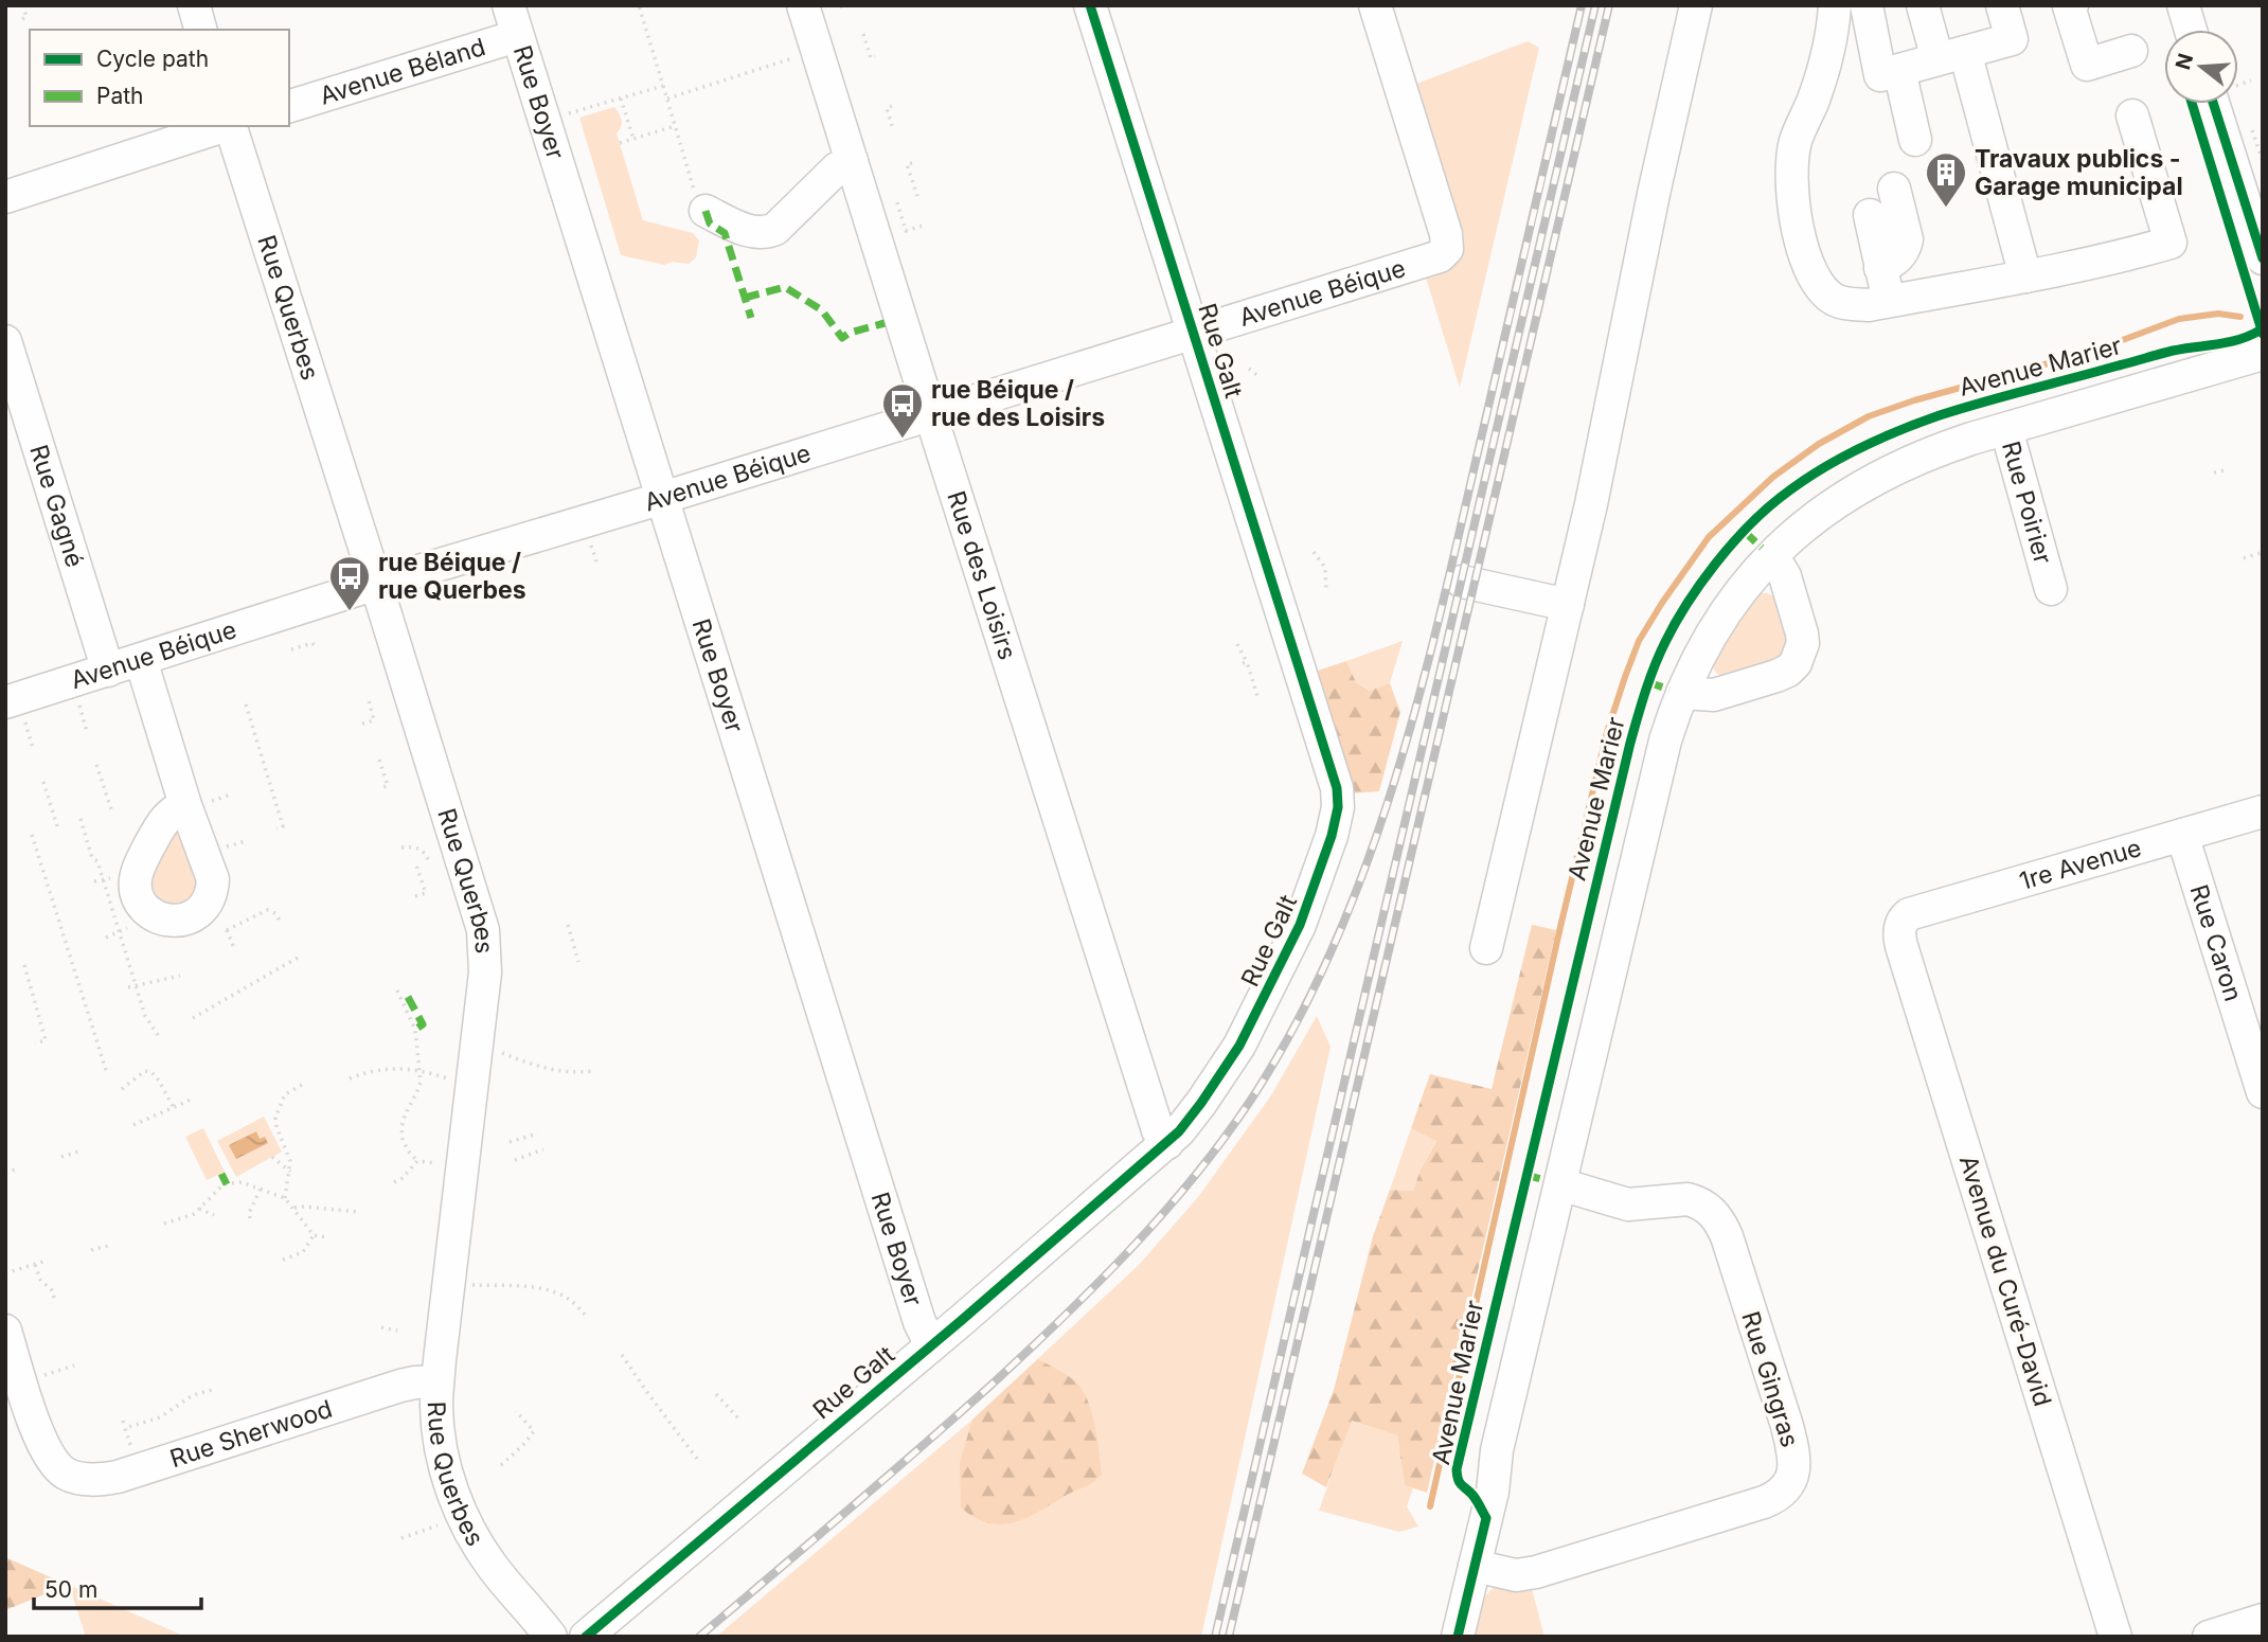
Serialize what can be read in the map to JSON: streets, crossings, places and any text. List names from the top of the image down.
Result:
{
  "streets": {
    "street": [
      "Avenue Béland",
      "Rue Boyer",
      "Avenue Béique",
      "Rue Querbes",
      "Rue Galt",
      "Avenue Marier",
      "Rue Poirier",
      "Rue Gagné",
      "Rue des Loisirs",
      "1re Avenue",
      "Rue Caron",
      "Avenue du Curé-David",
      "Rue Gingras",
      "Rue Sherwood"
    ]
  },
  "crossings": [
    ["Avenue Béland", "Rue Boyer"],
    ["Rue Boyer", "Avenue Béique"],
    ["Rue Boyer", "Rue Galt"],
    ["Avenue Béique", "Rue Querbes"],
    ["Avenue Béique", "Rue Galt"],
    ["Avenue Béique", "Rue Gagné"],
    ["Avenue Béique", "Rue des Loisirs"],
    ["Rue Querbes", "Rue Sherwood"],
    ["Rue Galt", "Rue des Loisirs"],
    ["Avenue Marier", "Rue Poirier"],
    ["Avenue Marier", "Rue Gingras"],
    ["1re Avenue", "Rue Caron"],
    ["1re Avenue", "Avenue du Curé-David"]
  ],
  "places": {
    "building": ["Travaux publics - Garage municipal"],
    "bus stop": ["rue Béique / rue des Loisirs", "rue Béique / rue Querbes"]
  },
  "legend": ["Cycle path", "Path"],
  "scale_bar": "50 m",
  "north": "left"
}
